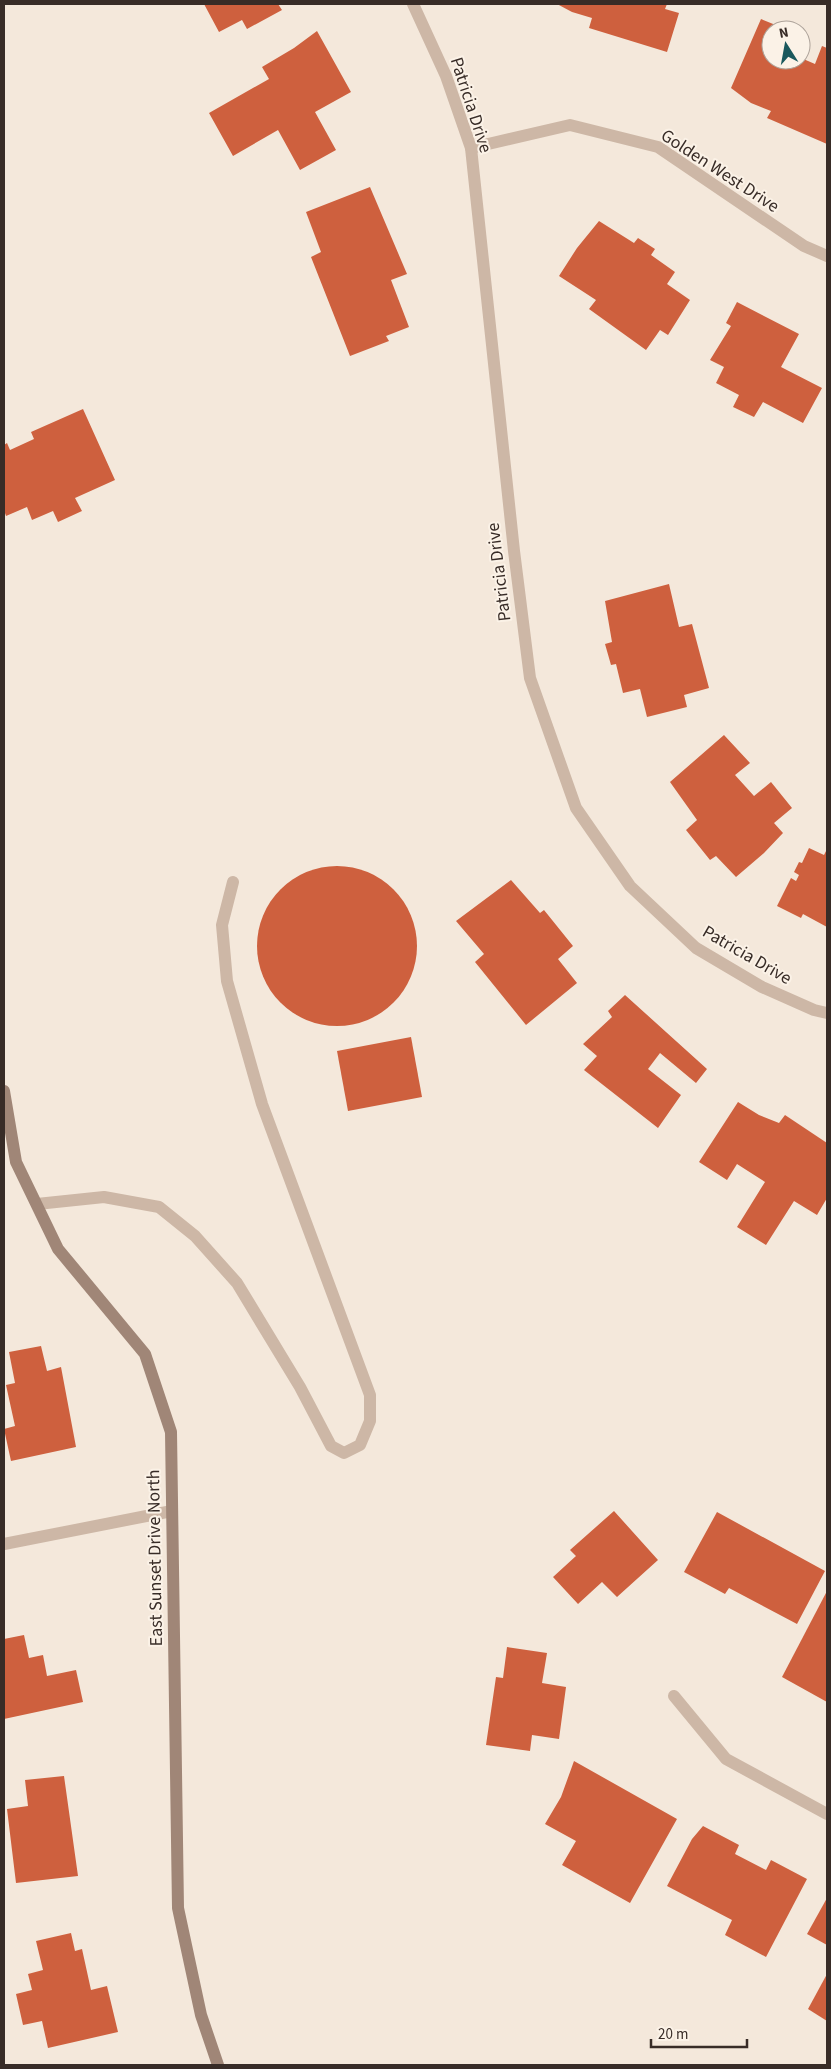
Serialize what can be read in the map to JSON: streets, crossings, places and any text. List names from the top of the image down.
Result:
{
  "streets": {
    "street": ["Patricia Drive", "Golden West Drive", "East Sunset Drive North"]
  },
  "crossings": [
    ["Patricia Drive", "Golden West Drive"]
  ],
  "scale_bar": "20 m",
  "north": "top"
}
